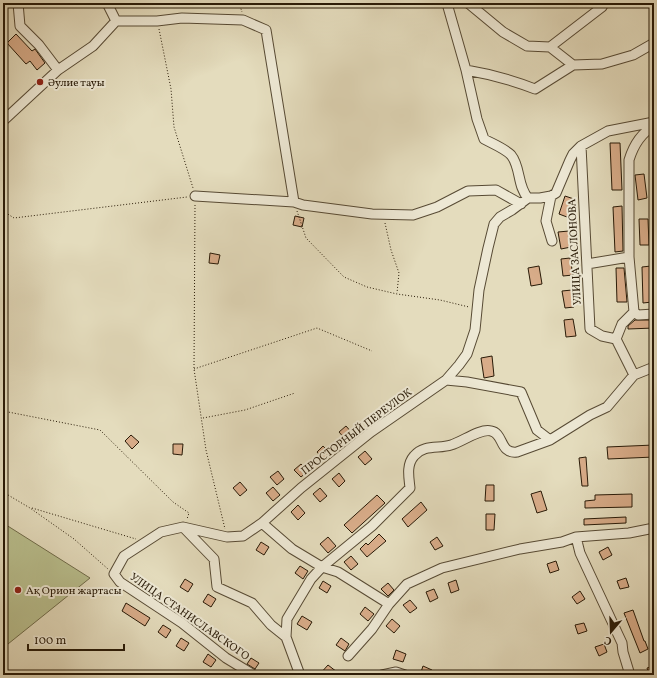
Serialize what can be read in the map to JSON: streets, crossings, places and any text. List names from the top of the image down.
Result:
{
  "streets": {
    "street": ["УЛИЦА ЗАСЛОНОВА", "ПРОСТОРНЫЙ ПЕРЕУЛОК", "УЛИЦА СТАНИСЛАВСКОГО"]
  },
  "crossings": [
    ["ПРОСТОРНЫЙ ПЕРЕУЛОК", "УЛИЦА СТАНИСЛАВСКОГО"]
  ],
  "places": ["Әулие тауы", "Ақ Орион жартасы"],
  "scale_bar": "100 m",
  "north": "bottom"
}
